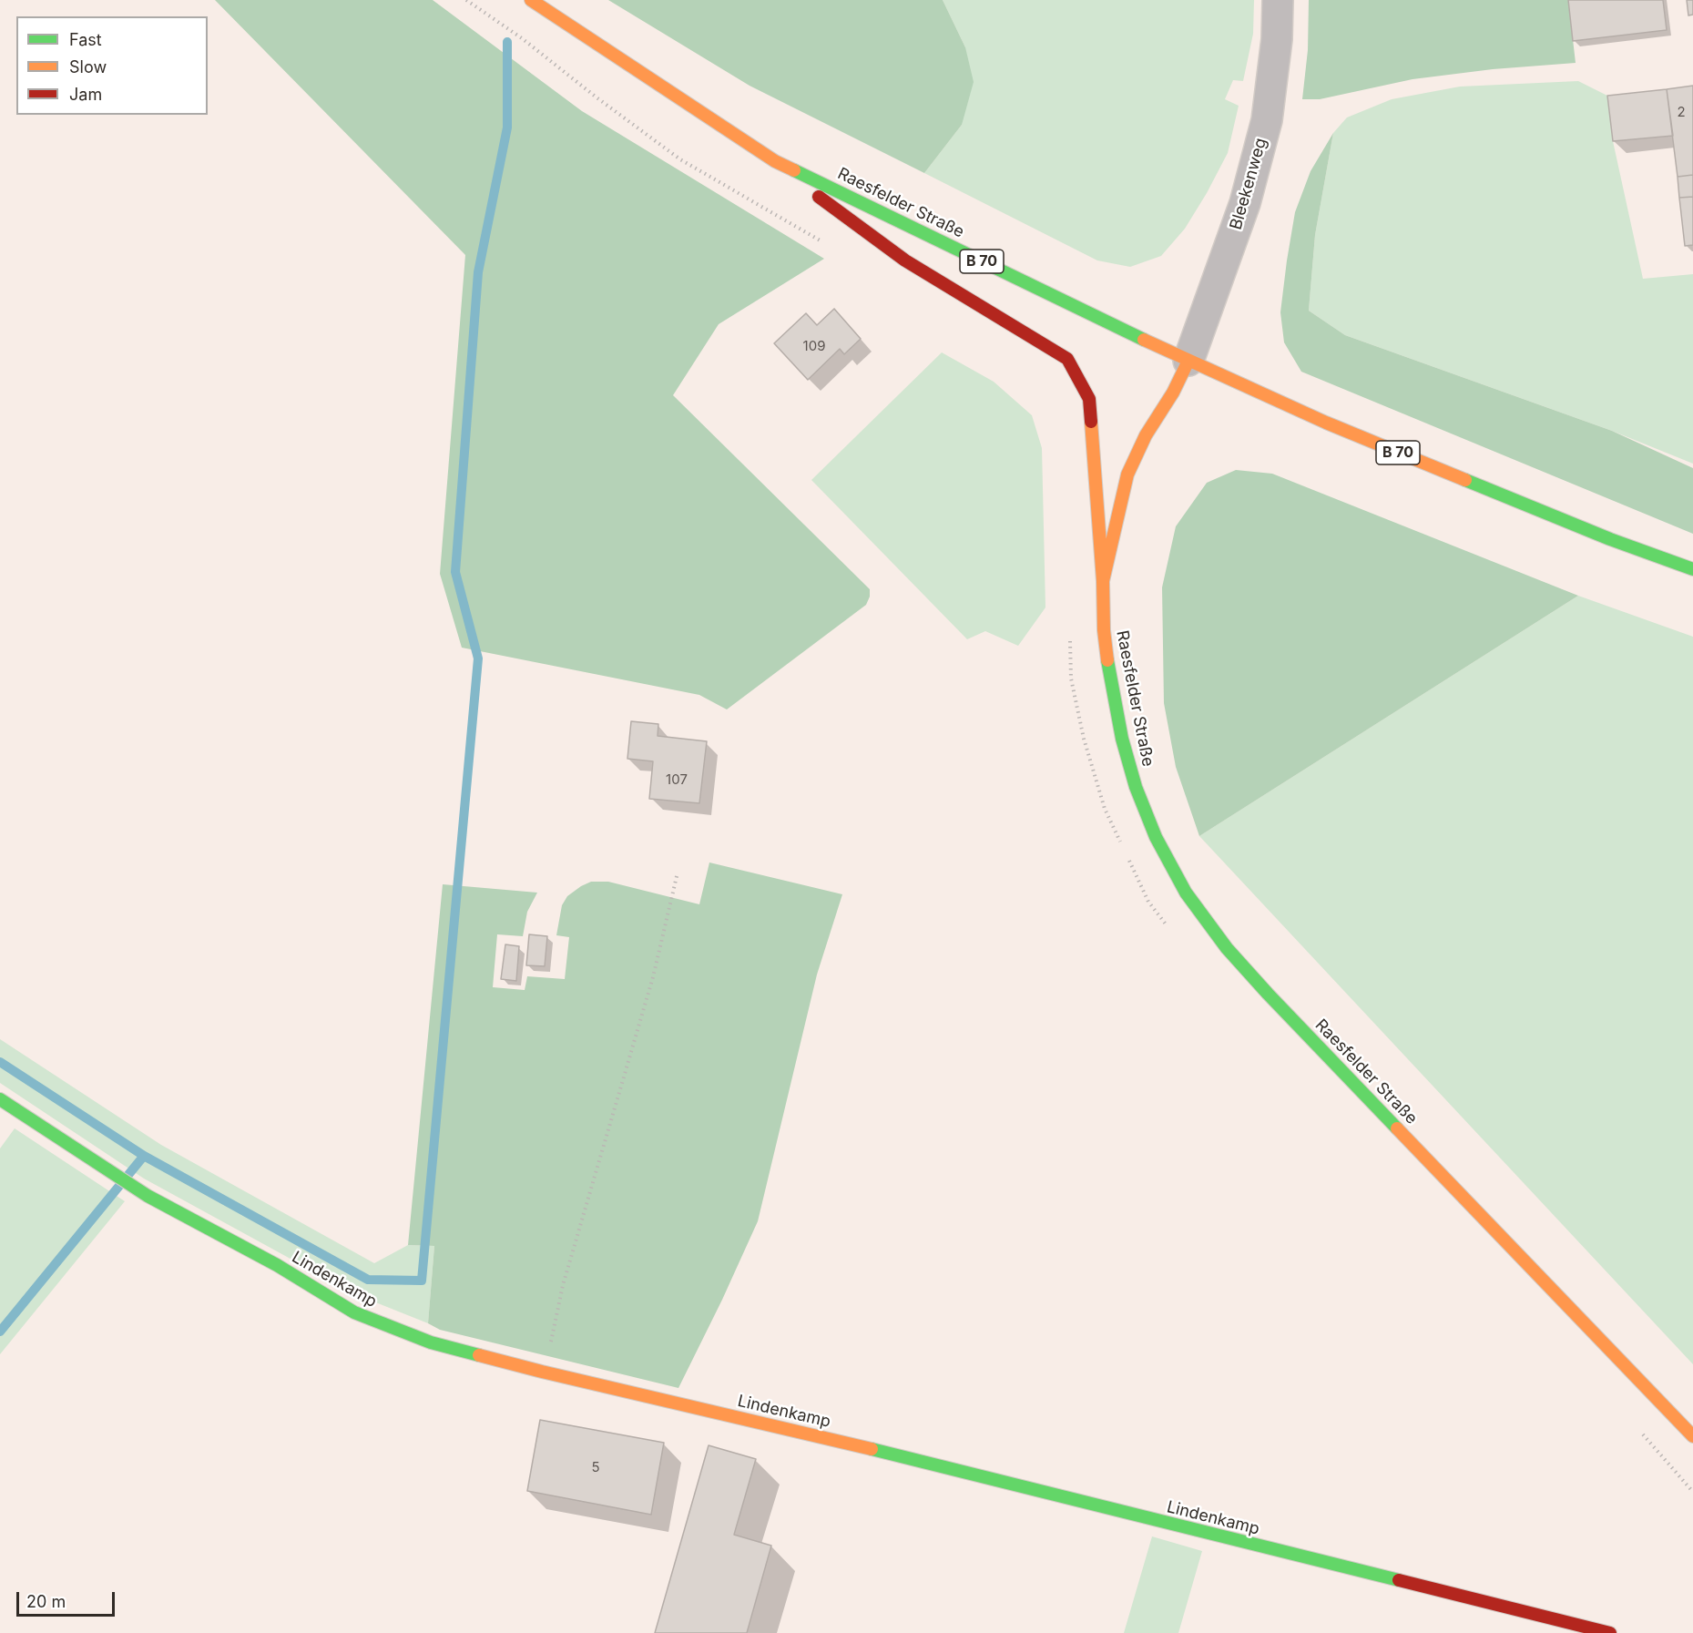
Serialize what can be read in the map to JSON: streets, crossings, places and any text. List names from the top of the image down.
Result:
{
  "streets": {
    "main road": ["Raesfelder Straße", "B 70", "Lindenkamp"],
    "street": ["Bleekenweg"]
  },
  "crossings": [
    ["Bleekenweg", "Raesfelder Straße"],
    ["Bleekenweg", "B 70"],
    ["Raesfelder Straße", "B 70"]
  ],
  "house_numbers": [
    "2",
    "109",
    "107",
    "5"
  ],
  "legend": ["Fast", "Slow", "Jam"],
  "scale_bar": "20 m"
}
